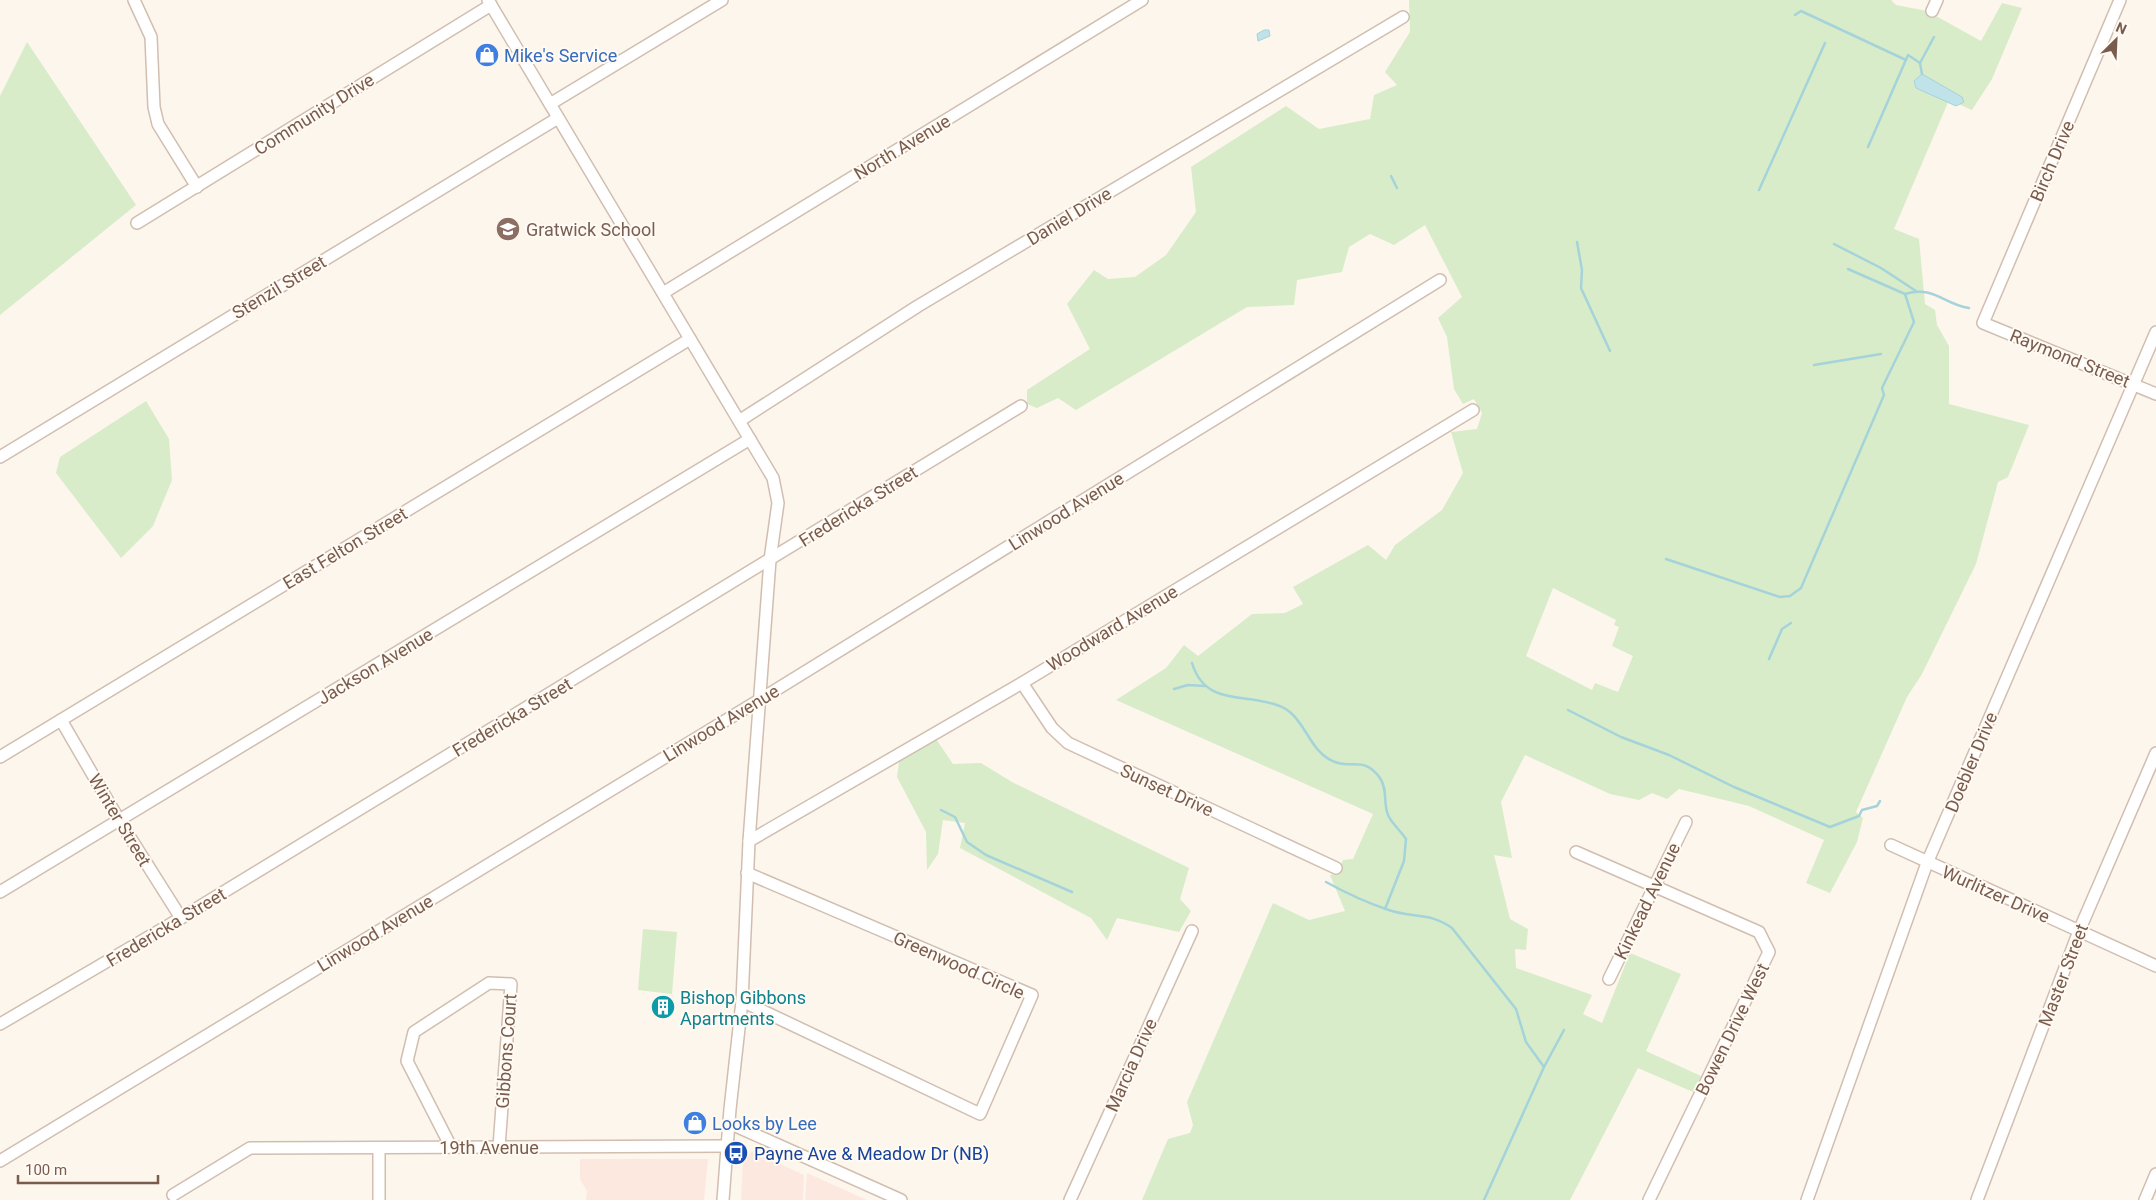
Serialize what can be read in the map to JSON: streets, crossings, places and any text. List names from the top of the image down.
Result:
{
  "streets": {
    "street": [
      "Community Drive",
      "North Avenue",
      "Birch Drive",
      "Daniel Drive",
      "Stenzil Street",
      "Raymond Street",
      "Fredericka Street",
      "Linwood Avenue",
      "East Felton Street",
      "Woodward Avenue",
      "Jackson Avenue",
      "Doebler Drive",
      "Sunset Drive",
      "Winter Street",
      "Wurlitzer Drive",
      "Kinkead Avenue",
      "Greenwood Circle",
      "Master Street",
      "Bowen Drive West",
      "Gibbons Court",
      "Marcia Drive",
      "19th Avenue"
    ]
  },
  "crossings": [
    ["Birch Drive", "Raymond Street"],
    ["Raymond Street", "Doebler Drive"],
    ["Fredericka Street", "Winter Street"],
    ["East Felton Street", "Winter Street"],
    ["Woodward Avenue", "Sunset Drive"],
    ["Jackson Avenue", "Winter Street"],
    ["Doebler Drive", "Wurlitzer Drive"],
    ["Wurlitzer Drive", "Master Street"],
    ["Kinkead Avenue", "Bowen Drive West"],
    ["Gibbons Court", "19th Avenue"]
  ],
  "places": {
    "shop": ["Mike's Service", "Looks by Lee"],
    "school or university": ["Gratwick School"],
    "building": ["Bishop Gibbons Apartments"],
    "bus stop": ["Payne Ave & Meadow Dr (NB)"]
  },
  "scale_bar": "100 m",
  "north": "top right"
}
